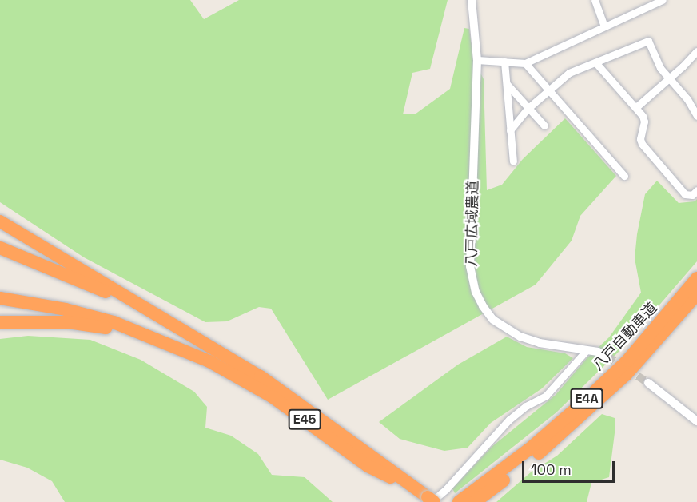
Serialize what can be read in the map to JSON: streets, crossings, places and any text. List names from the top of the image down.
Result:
{
  "streets": {
    "highway": ["八戸自動車道", "E4A", "E45"],
    "street": ["八戸広域農道"]
  },
  "scale_bar": "100 m"
}
